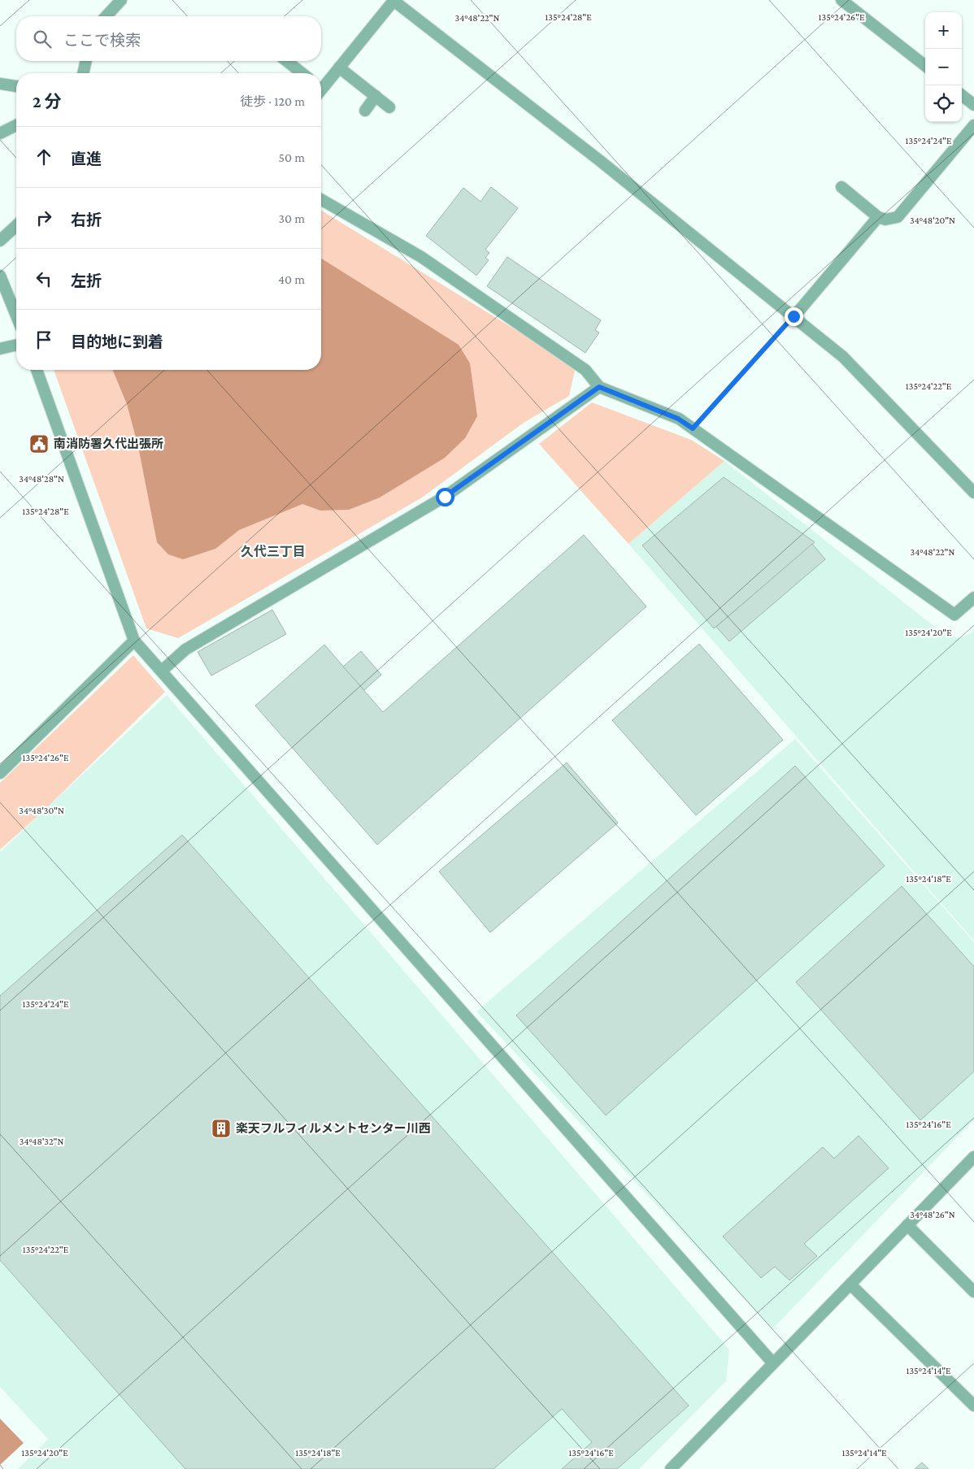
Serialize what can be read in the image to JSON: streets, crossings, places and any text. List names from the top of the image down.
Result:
{
  "districts": ["久代三丁目"],
  "places": {
    "public building": ["南消防署久代出張所"],
    "building": ["楽天フルフィルメントセンター川西"]
  },
  "page": {
    "map_buttons": ["+", "−"],
    "search": "ここで検索",
    "heading": ["2 分", "徒歩 · 120 m"],
    "list": [
      ["直進", "50 m"],
      ["右折", "30 m"],
      ["左折", "40 m"],
      "目的地に到着"
    ]
  },
  "coordinates": [
    "135°24'28\"E",
    "135°24'26\"E",
    "34°48'22\"N",
    "135°24'24\"E",
    "34°48'20\"N",
    "135°24'22\"E",
    "34°48'28\"N",
    "135°24'20\"E",
    "34°48'30\"N",
    "135°24'18\"E",
    "135°24'16\"E",
    "34°48'32\"N",
    "34°48'26\"N",
    "135°24'14\"E"
  ]
}
